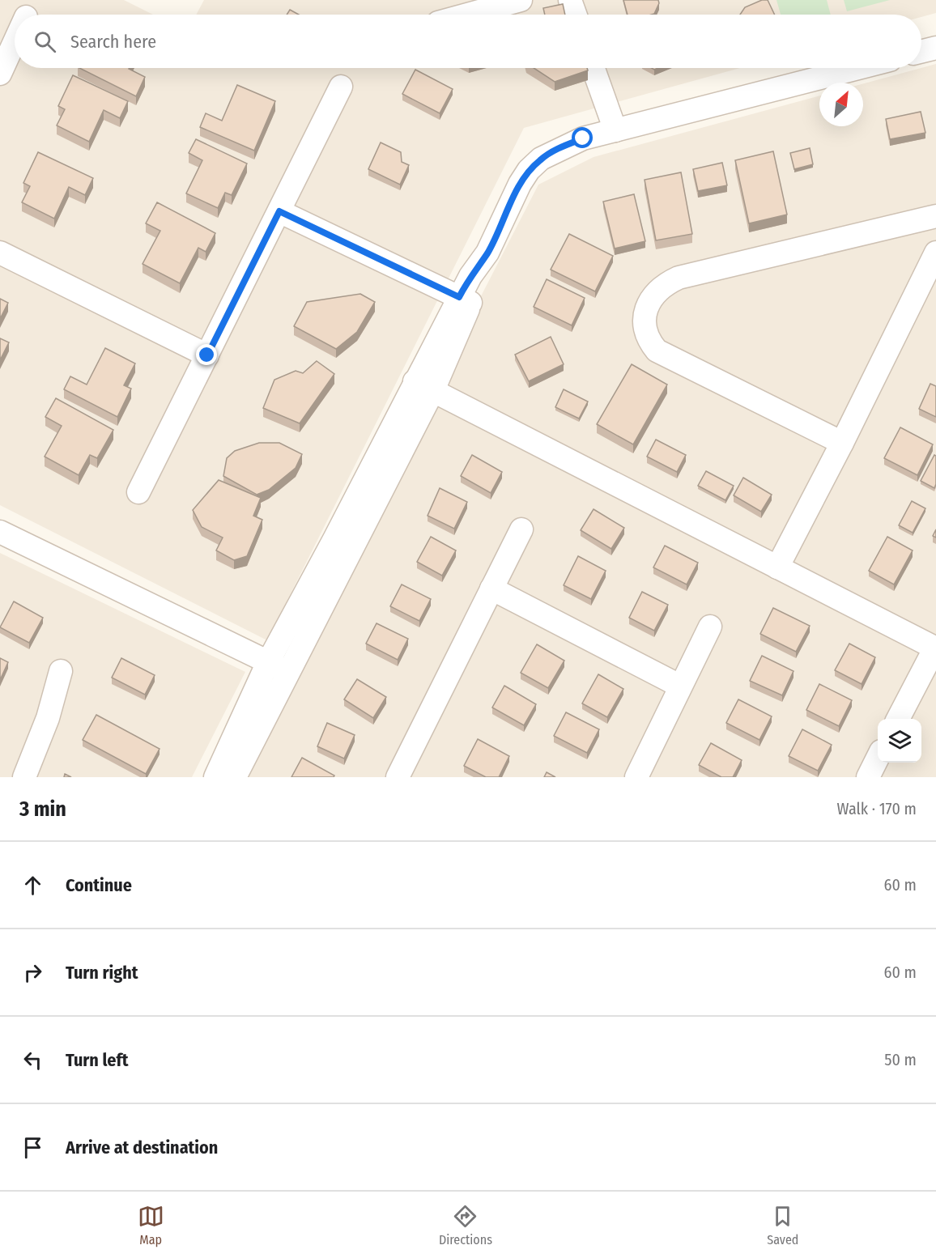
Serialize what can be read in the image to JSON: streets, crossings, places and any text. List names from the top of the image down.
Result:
{
  "north": "top right",
  "page": {
    "search": "Search here",
    "heading": ["3 min", "Walk · 170 m"],
    "list": [
      ["Continue", "60 m"],
      ["Turn right", "60 m"],
      ["Turn left", "50 m"],
      "Arrive at destination"
    ],
    "nav": ["Map", "Directions", "Saved"]
  }
}
